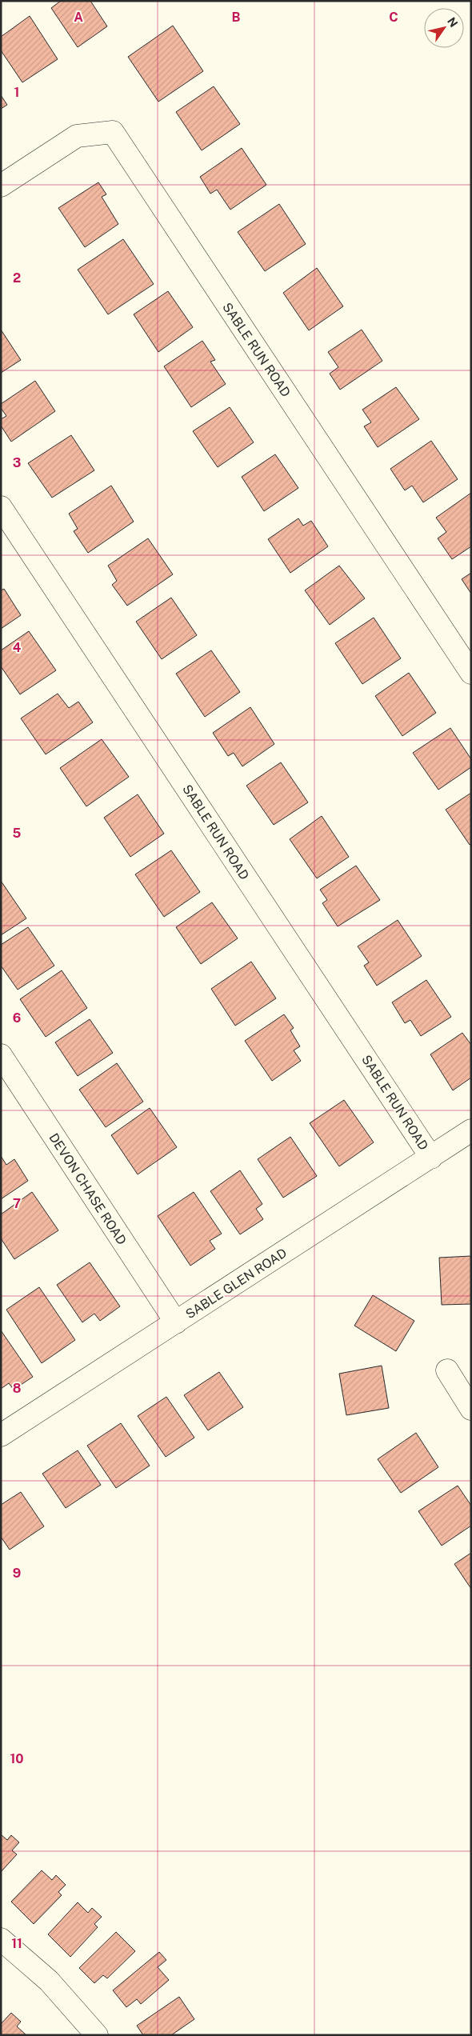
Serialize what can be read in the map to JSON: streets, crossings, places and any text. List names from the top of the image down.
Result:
{
  "streets": {
    "street": ["SABLE RUN ROAD", "DEVON CHASE ROAD", "SABLE GLEN ROAD"]
  },
  "crossings": [
    ["SABLE RUN ROAD", "SABLE GLEN ROAD"],
    ["DEVON CHASE ROAD", "SABLE GLEN ROAD"]
  ],
  "north": "top right",
  "grid": {
    "columns": ["A", "B", "C"],
    "rows": [
      "1",
      "2",
      "3",
      "4",
      "5",
      "6",
      "7",
      "8",
      "9",
      "10",
      "11"
    ]
  }
}
